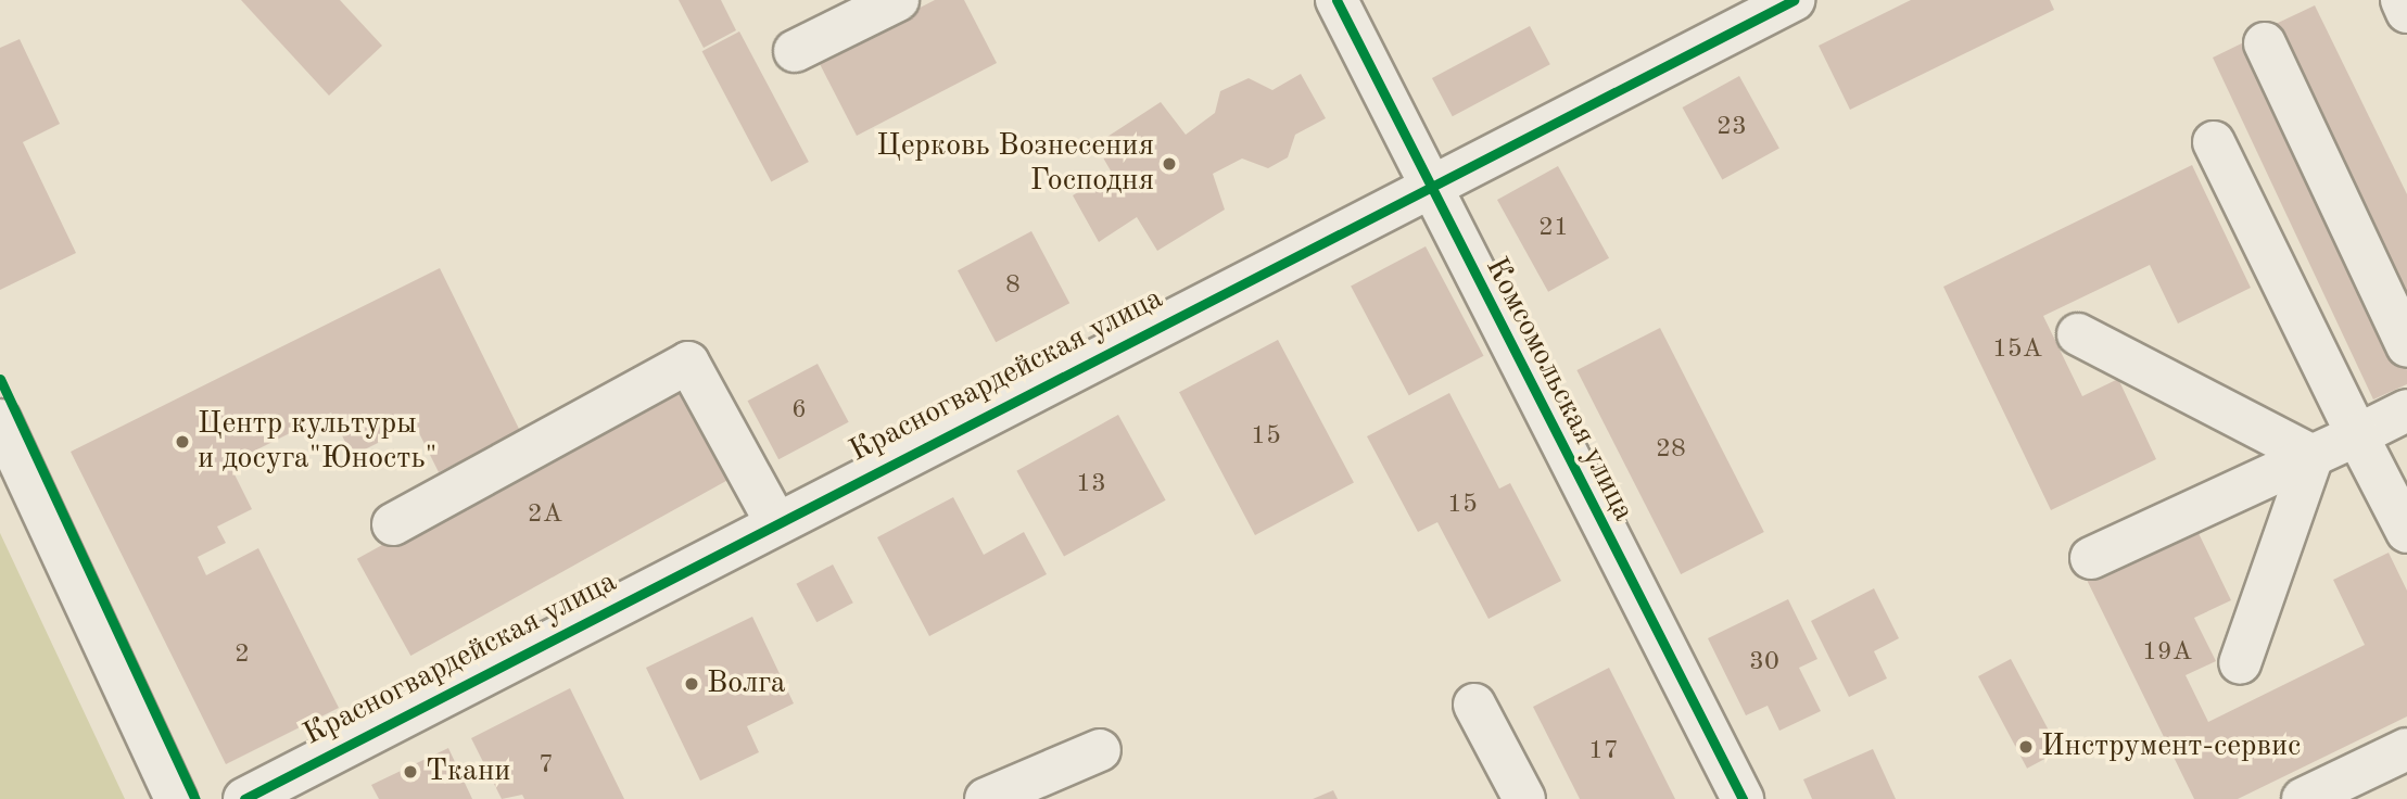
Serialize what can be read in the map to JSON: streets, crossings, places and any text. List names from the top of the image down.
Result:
{
  "streets": {
    "street": ["Красногвардейская улица", "Комсомольская улица"]
  },
  "crossings": [
    ["Красногвардейская улица", "Комсомольская улица"]
  ],
  "places": [
    "Церковь Вознесения Господня",
    "Центр культуры и досуга\"Юность\"",
    "Волга",
    "Инструмент-сервис",
    "Ткани"
  ],
  "house_numbers": [
    "23",
    "21",
    "8",
    "15А",
    "6",
    "15",
    "28",
    "13",
    "15",
    "2А",
    "19А",
    "2",
    "30",
    "17",
    "7"
  ]
}
